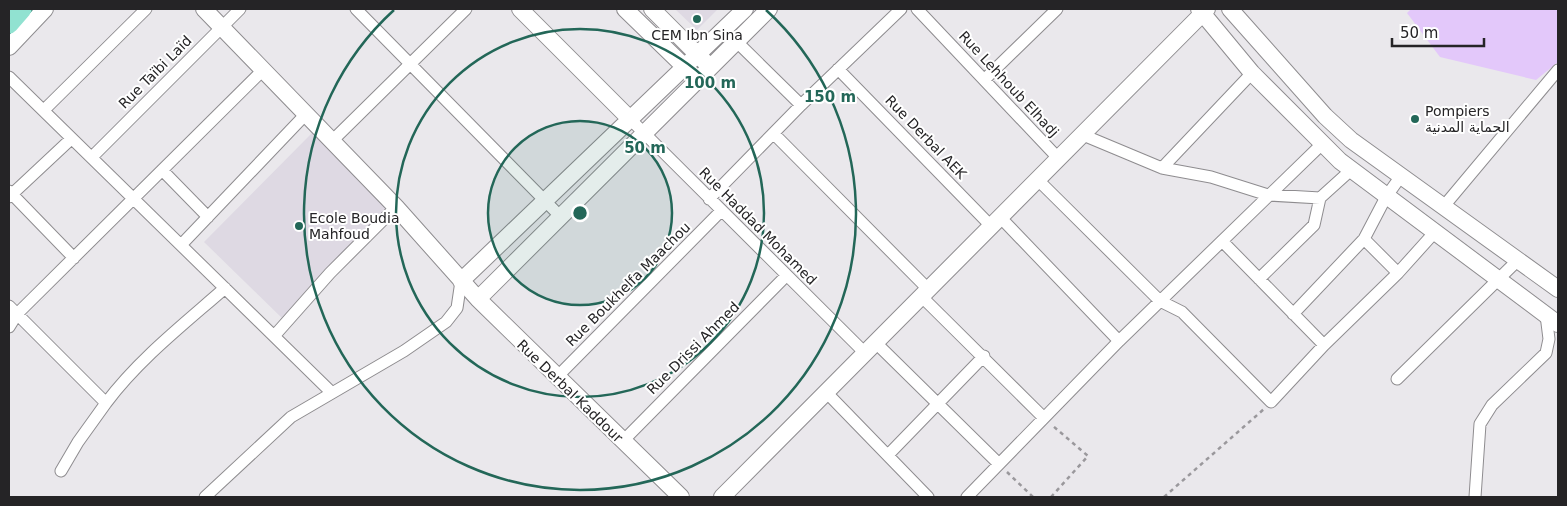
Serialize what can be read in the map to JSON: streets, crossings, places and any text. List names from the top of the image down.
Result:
{
  "streets": {
    "street": [
      "Rue Taïbi Laïd",
      "Rue Lehhoub Elhadj",
      "Rue Derbal AEK",
      "Rue Haddad Mohamed",
      "Rue Boukhelfa Maachou",
      "Rue Drissi Ahmed",
      "Rue Derbal Kaddour"
    ]
  },
  "crossings": [
    ["Rue Taïbi Laïd", "Rue Derbal Kaddour"],
    ["Rue Haddad Mohamed", "Rue Boukhelfa Maachou"],
    ["Rue Haddad Mohamed", "Rue Drissi Ahmed"],
    ["Rue Boukhelfa Maachou", "Rue Derbal Kaddour"],
    ["Rue Drissi Ahmed", "Rue Derbal Kaddour"]
  ],
  "places": ["CEM Ibn Sina", "Pompiers الحماية المدنية", "Ecole Boudia Mahfoud"],
  "scale_bar": "50 m",
  "rings": ["100 m", "150 m", "50 m"]
}
